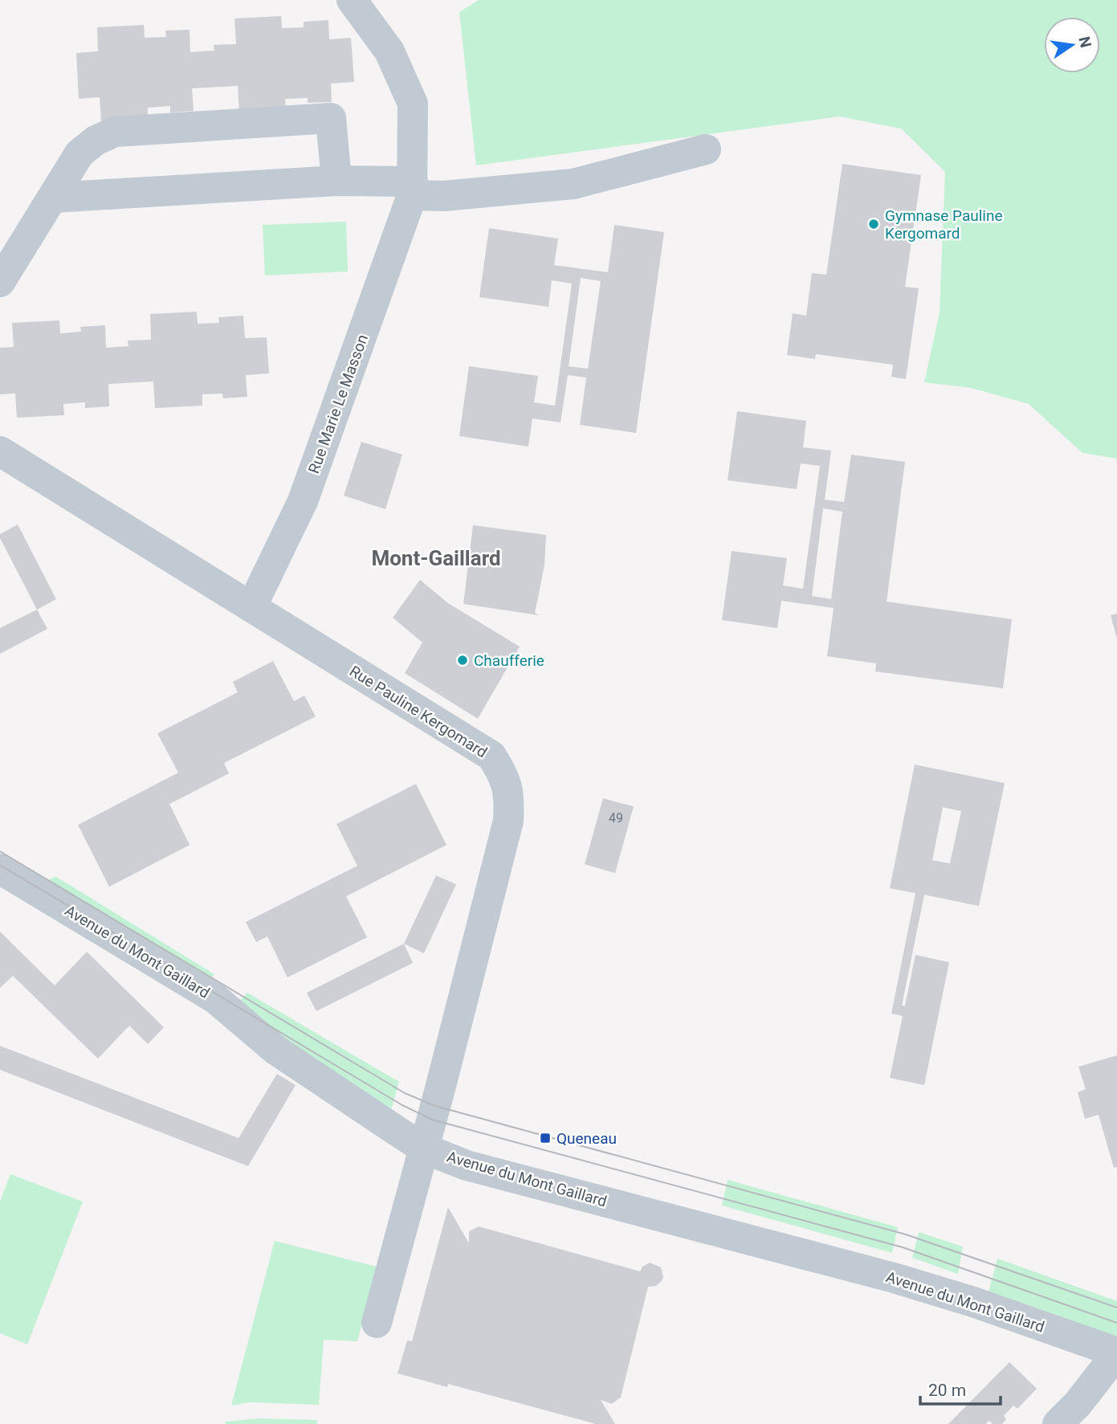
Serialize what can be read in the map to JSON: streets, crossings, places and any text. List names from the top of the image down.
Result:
{
  "streets": {
    "street": ["Rue Marie Le Masson", "Rue Pauline Kergomard", "Avenue du Mont Gaillard"]
  },
  "crossings": [
    ["Rue Marie Le Masson", "Rue Pauline Kergomard"],
    ["Rue Pauline Kergomard", "Avenue du Mont Gaillard"]
  ],
  "districts": ["Mont-Gaillard"],
  "places": {
    "other": ["Gymnase Pauline Kergomard", "Chaufferie"],
    "transit": ["Queneau"]
  },
  "house_numbers": ["49"],
  "scale_bar": "20 m",
  "north": "right"
}
